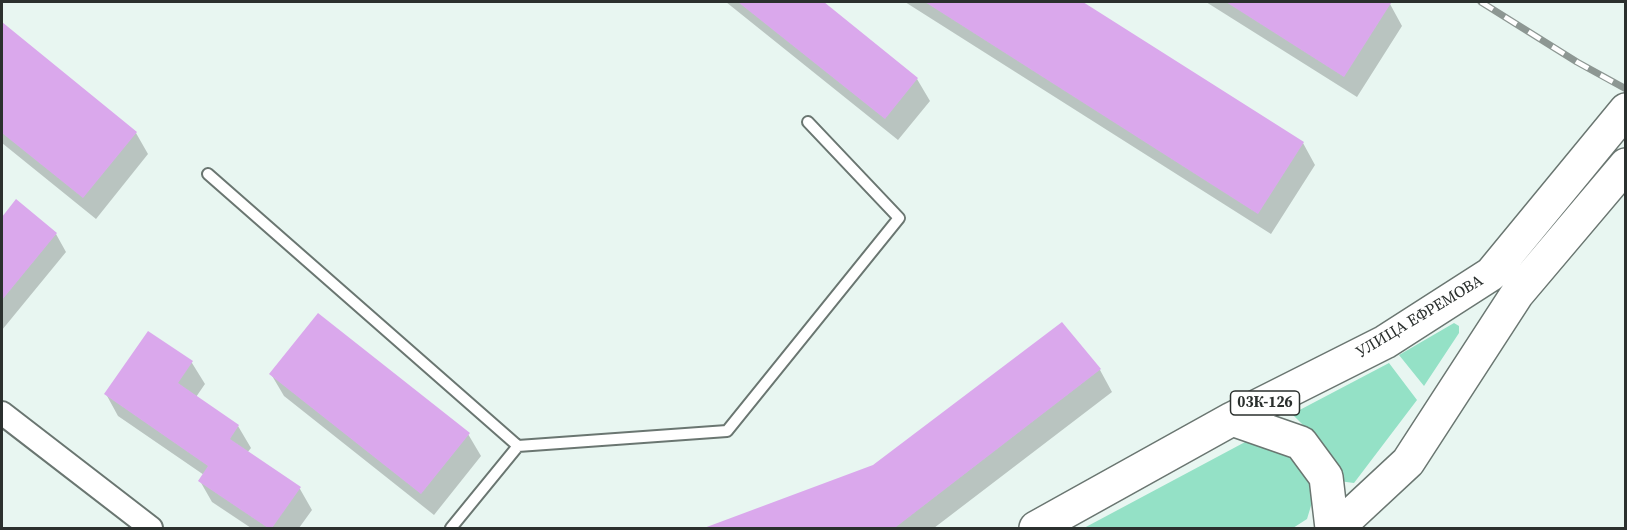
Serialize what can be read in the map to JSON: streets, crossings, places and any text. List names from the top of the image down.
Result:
{
  "streets": {
    "main road": ["УЛИЦА ЕФРЕМОВА", "03К-126"]
  },
  "crossings": [
    ["УЛИЦА ЕФРЕМОВА", "03К-126"]
  ]
}
